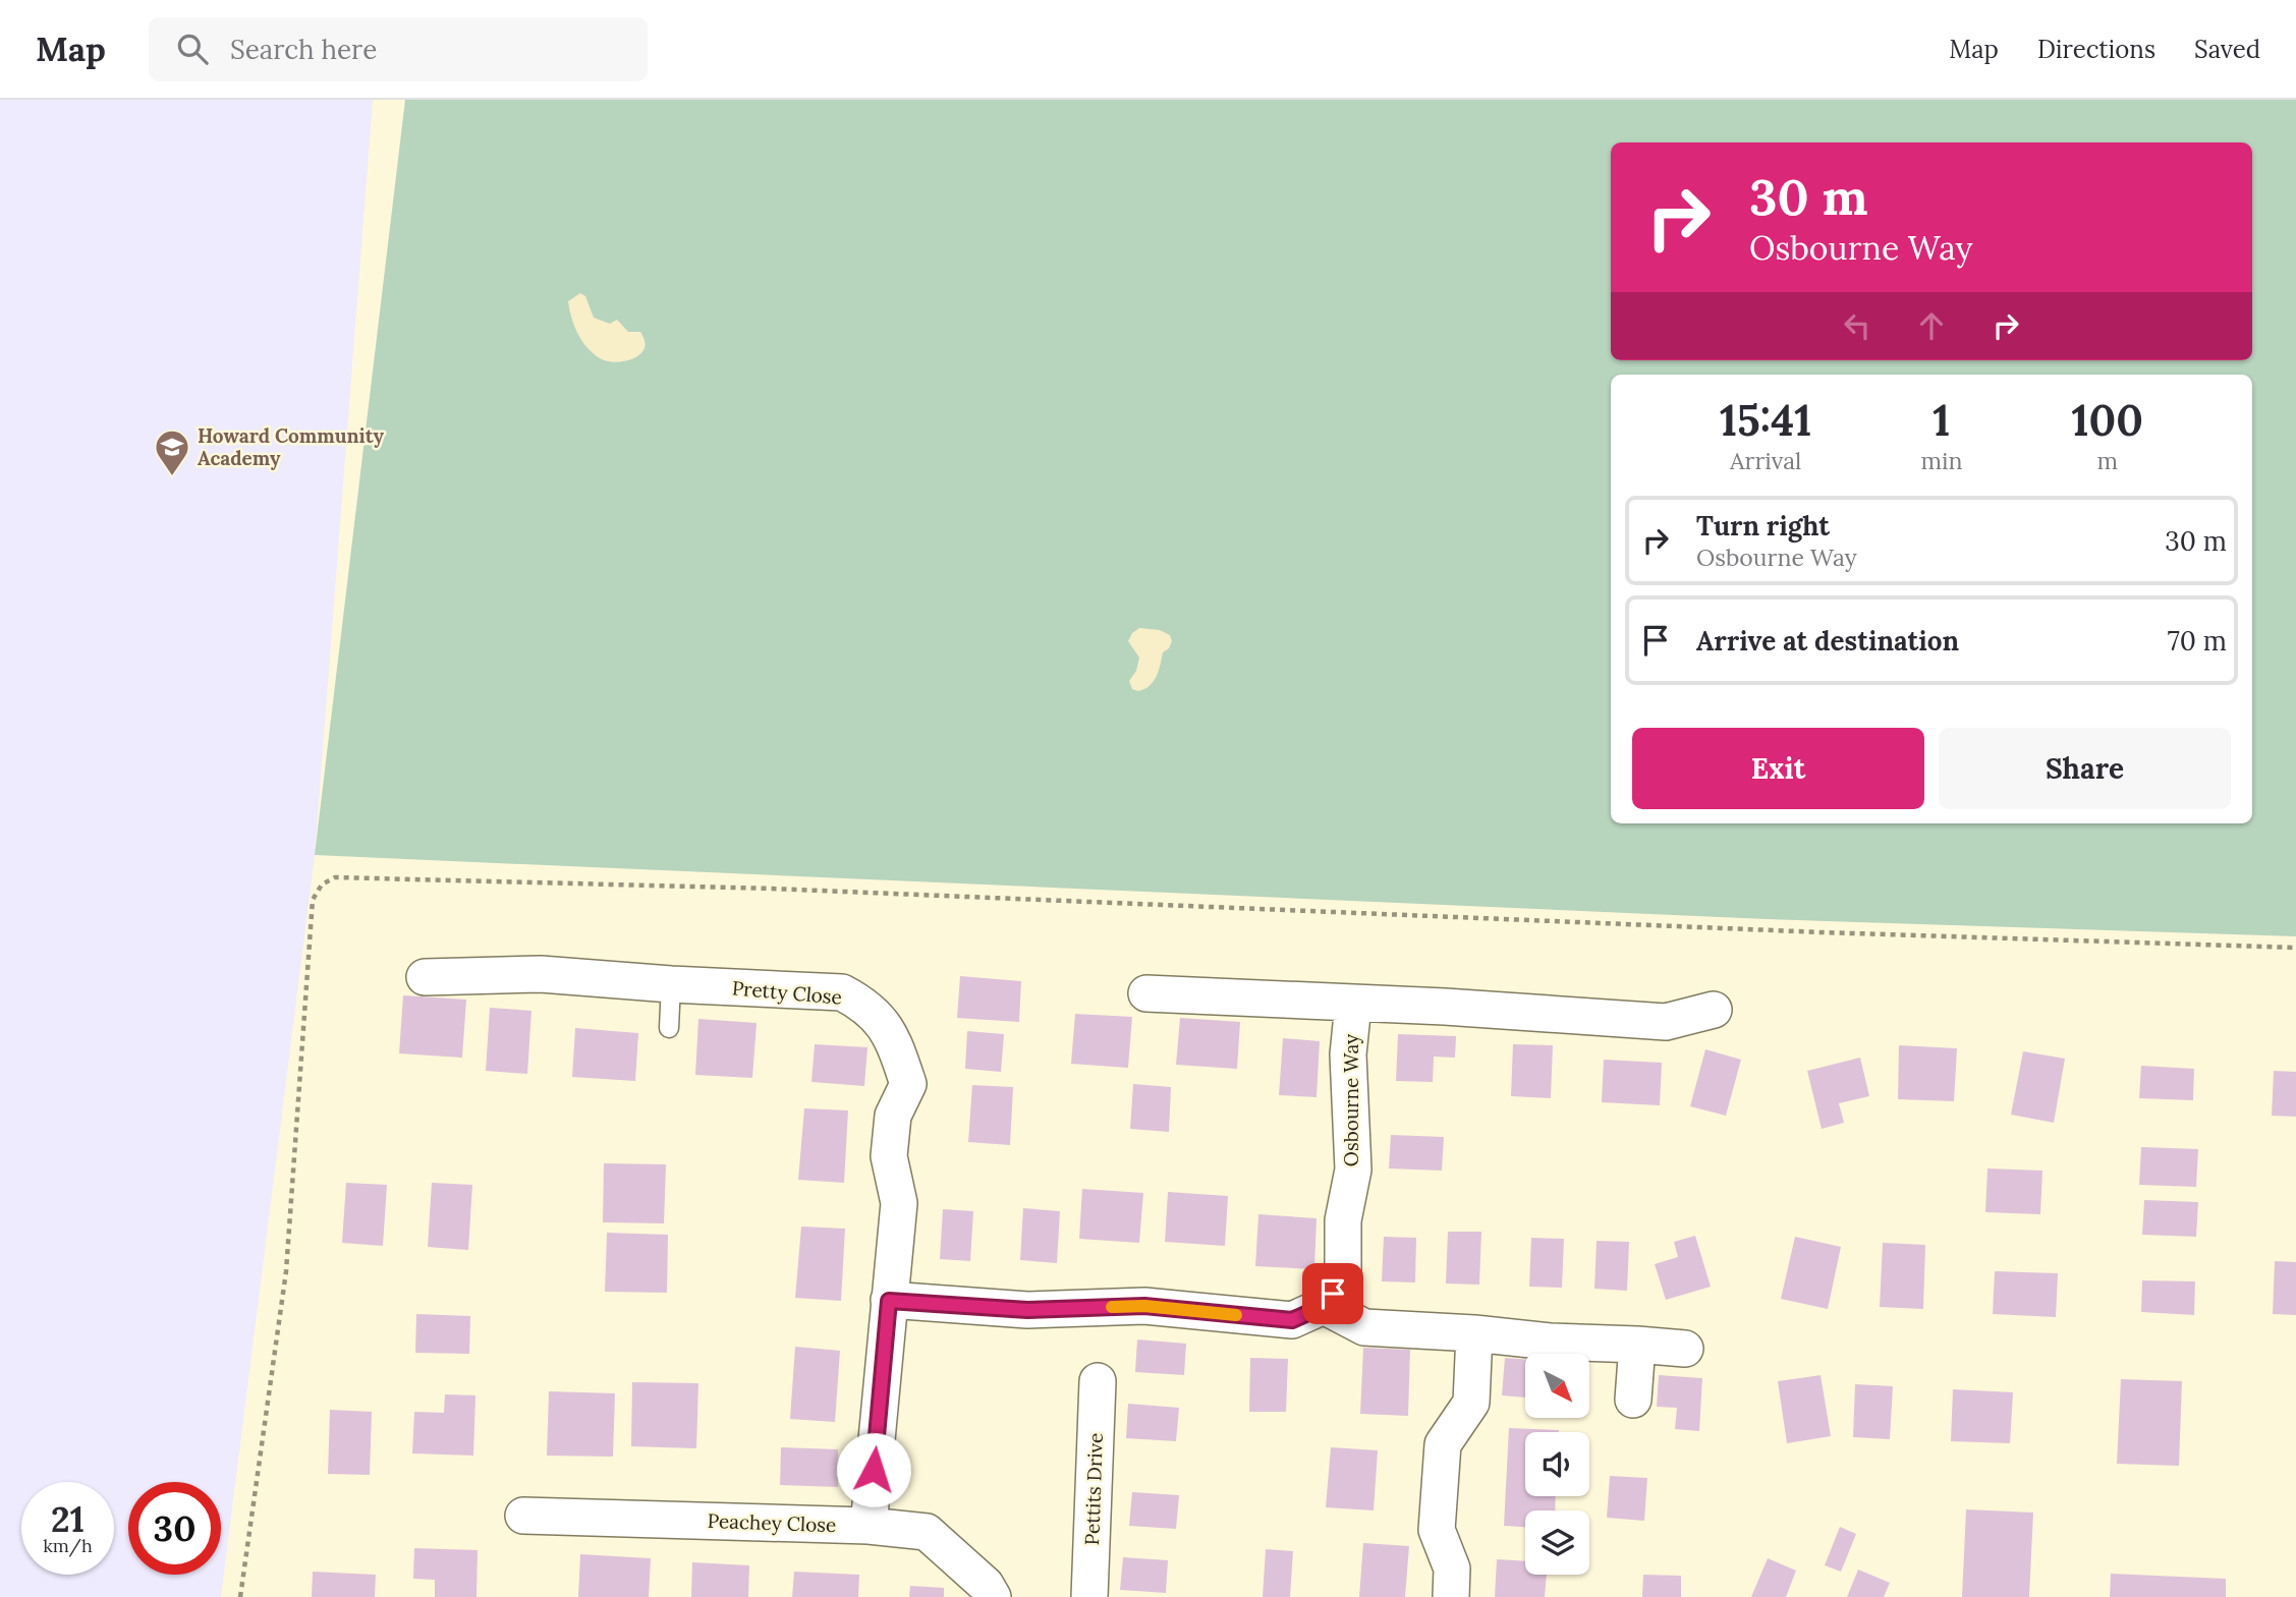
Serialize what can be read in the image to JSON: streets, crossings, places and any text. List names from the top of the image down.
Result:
{
  "streets": {
    "street": [
      "Pretty Close",
      "Osbourne Way",
      "Pettits Drive",
      "Peachey Close"
    ]
  },
  "crossings": [
    ["Pretty Close", "Peachey Close"]
  ],
  "places": {
    "school or university": ["Howard Community Academy"]
  },
  "north": "bottom right",
  "page": {
    "header": "Map",
    "search": "Search here",
    "nav": ["Map", "Directions", "Saved"],
    "turn": ["30 m", "Osbourne Way"],
    "eta": [
      "15:41",
      "Arrival",
      "1",
      "min",
      "100",
      "m"
    ],
    "list": [
      {
        "name": "Turn right",
        "note": "Osbourne Way",
        "value": "30 m"
      },
      {
        "name": "Arrive at destination",
        "value": "70 m"
      }
    ],
    "buttons": ["Exit", "Share"],
    "speed": "21 km/h",
    "limit": "30"
  }
}
